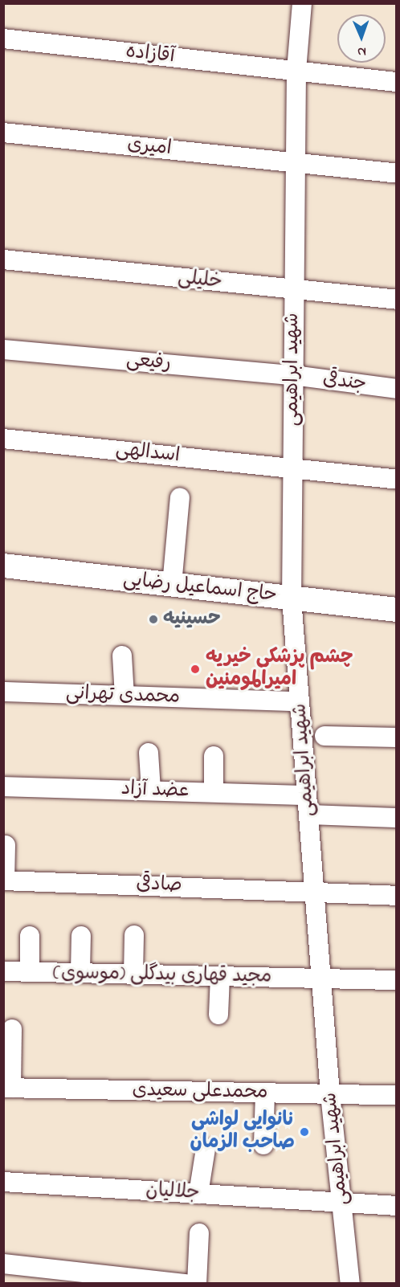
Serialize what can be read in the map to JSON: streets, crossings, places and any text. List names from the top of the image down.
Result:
{
  "streets": {
    "main road": ["حاج اسماعیل رضایی"],
    "street": [
      "آقازاده",
      "امیری",
      "خلیلی",
      "رفیعی",
      "شهید ابراهیمی",
      "جندقی",
      "اسدالهی",
      "محمدی تهرانی",
      "عضد آزاد",
      "صادقی",
      "مجید قهاری بیدگلی (موسوی)",
      "محمدعلی سعیدی",
      "جلالیان"
    ]
  },
  "crossings": [
    ["آقازاده", "شهید ابراهیمی"],
    ["امیری", "شهید ابراهیمی"],
    ["خلیلی", "شهید ابراهیمی"],
    ["رفیعی", "شهید ابراهیمی"],
    ["رفیعی", "جندقی"],
    ["شهید ابراهیمی", "جندقی"],
    ["شهید ابراهیمی", "اسدالهی"],
    ["شهید ابراهیمی", "حاج اسماعیل رضایی"],
    ["شهید ابراهیمی", "محمدی تهرانی"],
    ["شهید ابراهیمی", "عضد آزاد"],
    ["شهید ابراهیمی", "صادقی"],
    ["شهید ابراهیمی", "مجید قهاری بیدگلی (موسوی)"],
    ["شهید ابراهیمی", "محمدعلی سعیدی"],
    ["شهید ابراهیمی", "جلالیان"]
  ],
  "places": ["حسینیه", "چشم پزشکی خیریه امیرالمومنین", "نانوایی لواشی صاحب الزمان"],
  "north": "bottom"
}
